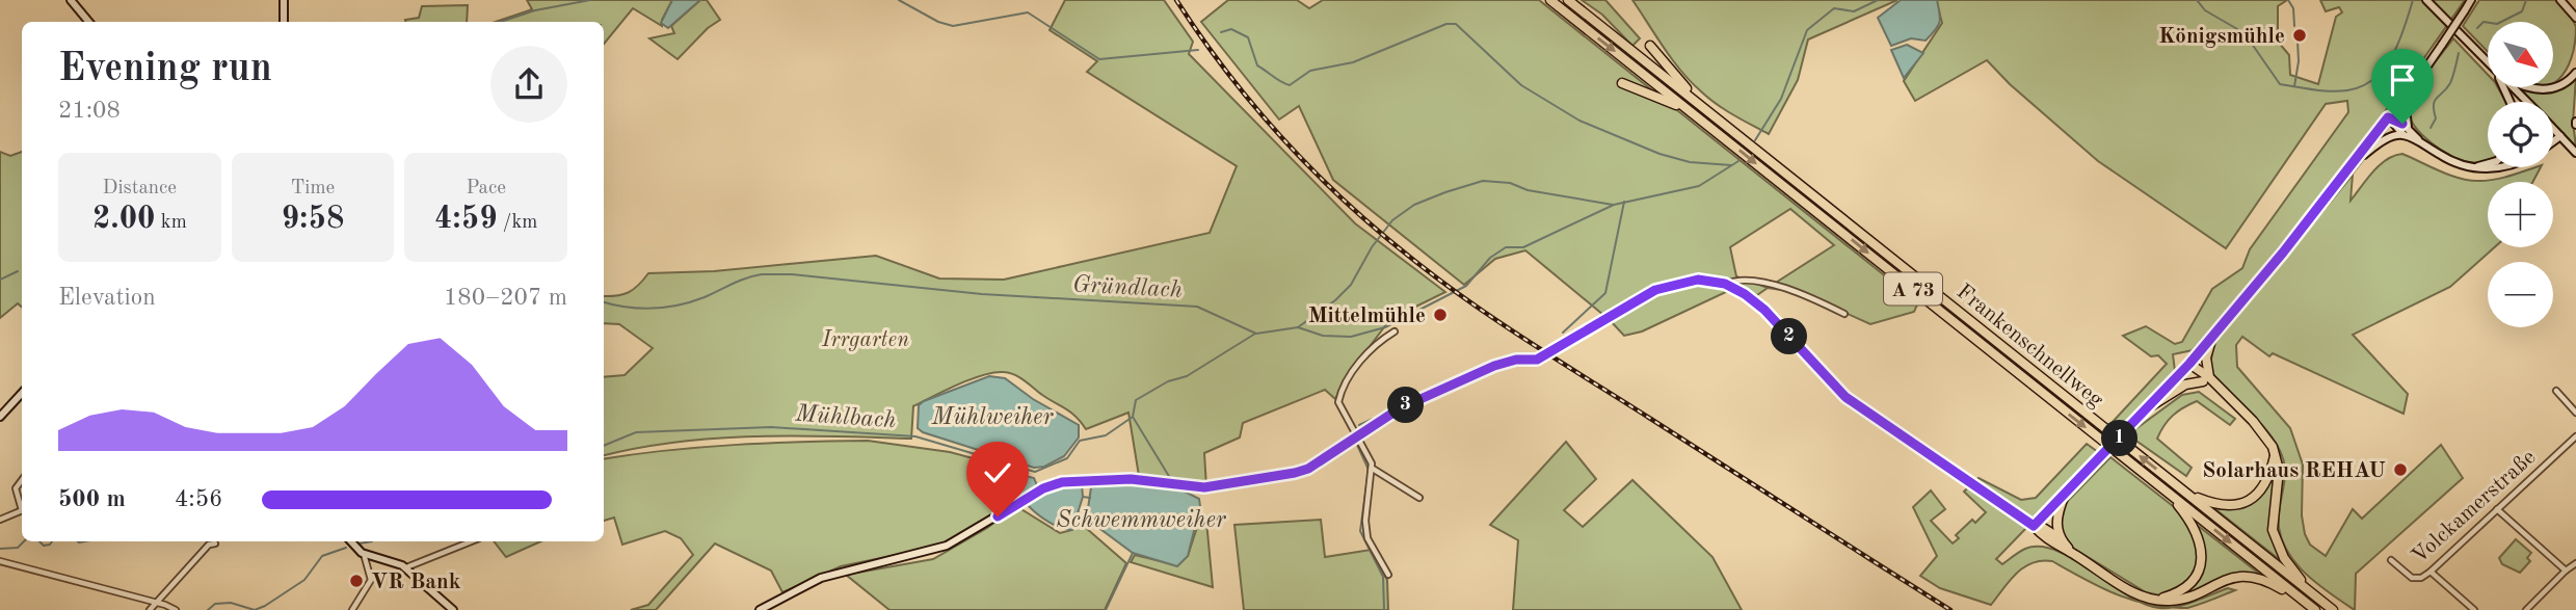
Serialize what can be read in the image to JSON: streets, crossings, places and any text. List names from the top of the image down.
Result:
{
  "streets": {
    "highway": ["A 73", "Frankenschnellweg"],
    "street": ["Volckamerstraße"]
  },
  "water": [
    "Gründlach",
    "Mühlbach",
    "Mühlweiher",
    "Schwemmweiher"
  ],
  "parks": ["Irrgarten"],
  "places": [
    "Königsmühle",
    "Mittelmühle",
    "Solarhaus REHAU",
    "VR Bank"
  ],
  "north": "bottom right",
  "page": {
    "map_buttons": ["+", "−"],
    "heading": ["Evening run", "21:08"],
    "stats": [
      ["Distance", "2.00 km"],
      ["Time", "9:58"],
      ["Pace", "4:59 /km"]
    ],
    "chart": ["Elevation", "180–207 m"],
    "pins": ["2", "3", "1"],
    "list": [
      {
        "name": "500 m",
        "note": "4:56"
      }
    ]
  }
}
